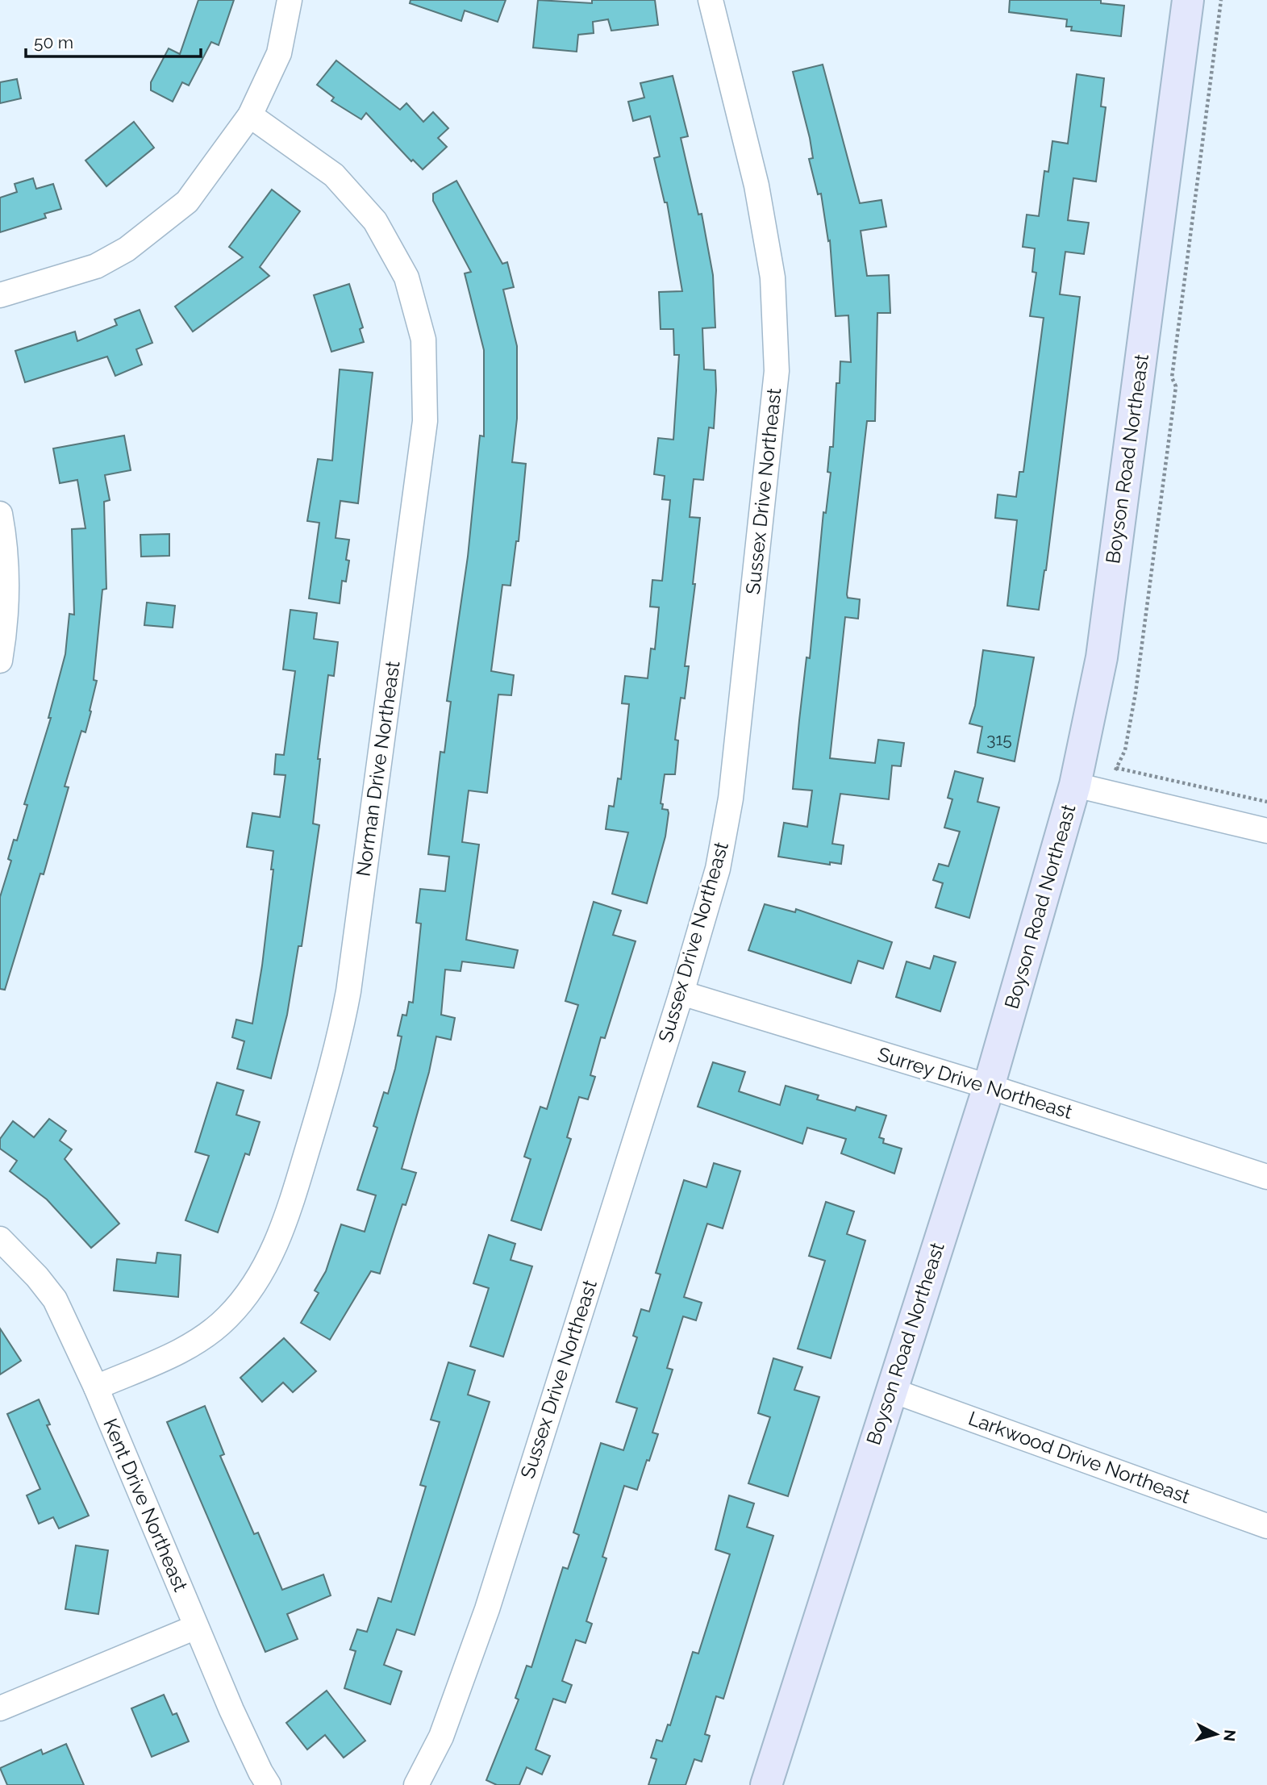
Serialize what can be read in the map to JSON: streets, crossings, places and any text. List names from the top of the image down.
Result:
{
  "streets": {
    "main road": ["Boyson Road Northeast"],
    "street": [
      "Sussex Drive Northeast",
      "Norman Drive Northeast",
      "Surrey Drive Northeast",
      "Larkwood Drive Northeast",
      "Kent Drive Northeast"
    ]
  },
  "crossings": [
    ["Boyson Road Northeast", "Surrey Drive Northeast"],
    ["Boyson Road Northeast", "Larkwood Drive Northeast"],
    ["Sussex Drive Northeast", "Surrey Drive Northeast"],
    ["Norman Drive Northeast", "Kent Drive Northeast"]
  ],
  "house_numbers": ["315"],
  "scale_bar": "50 m",
  "north": "right"
}
